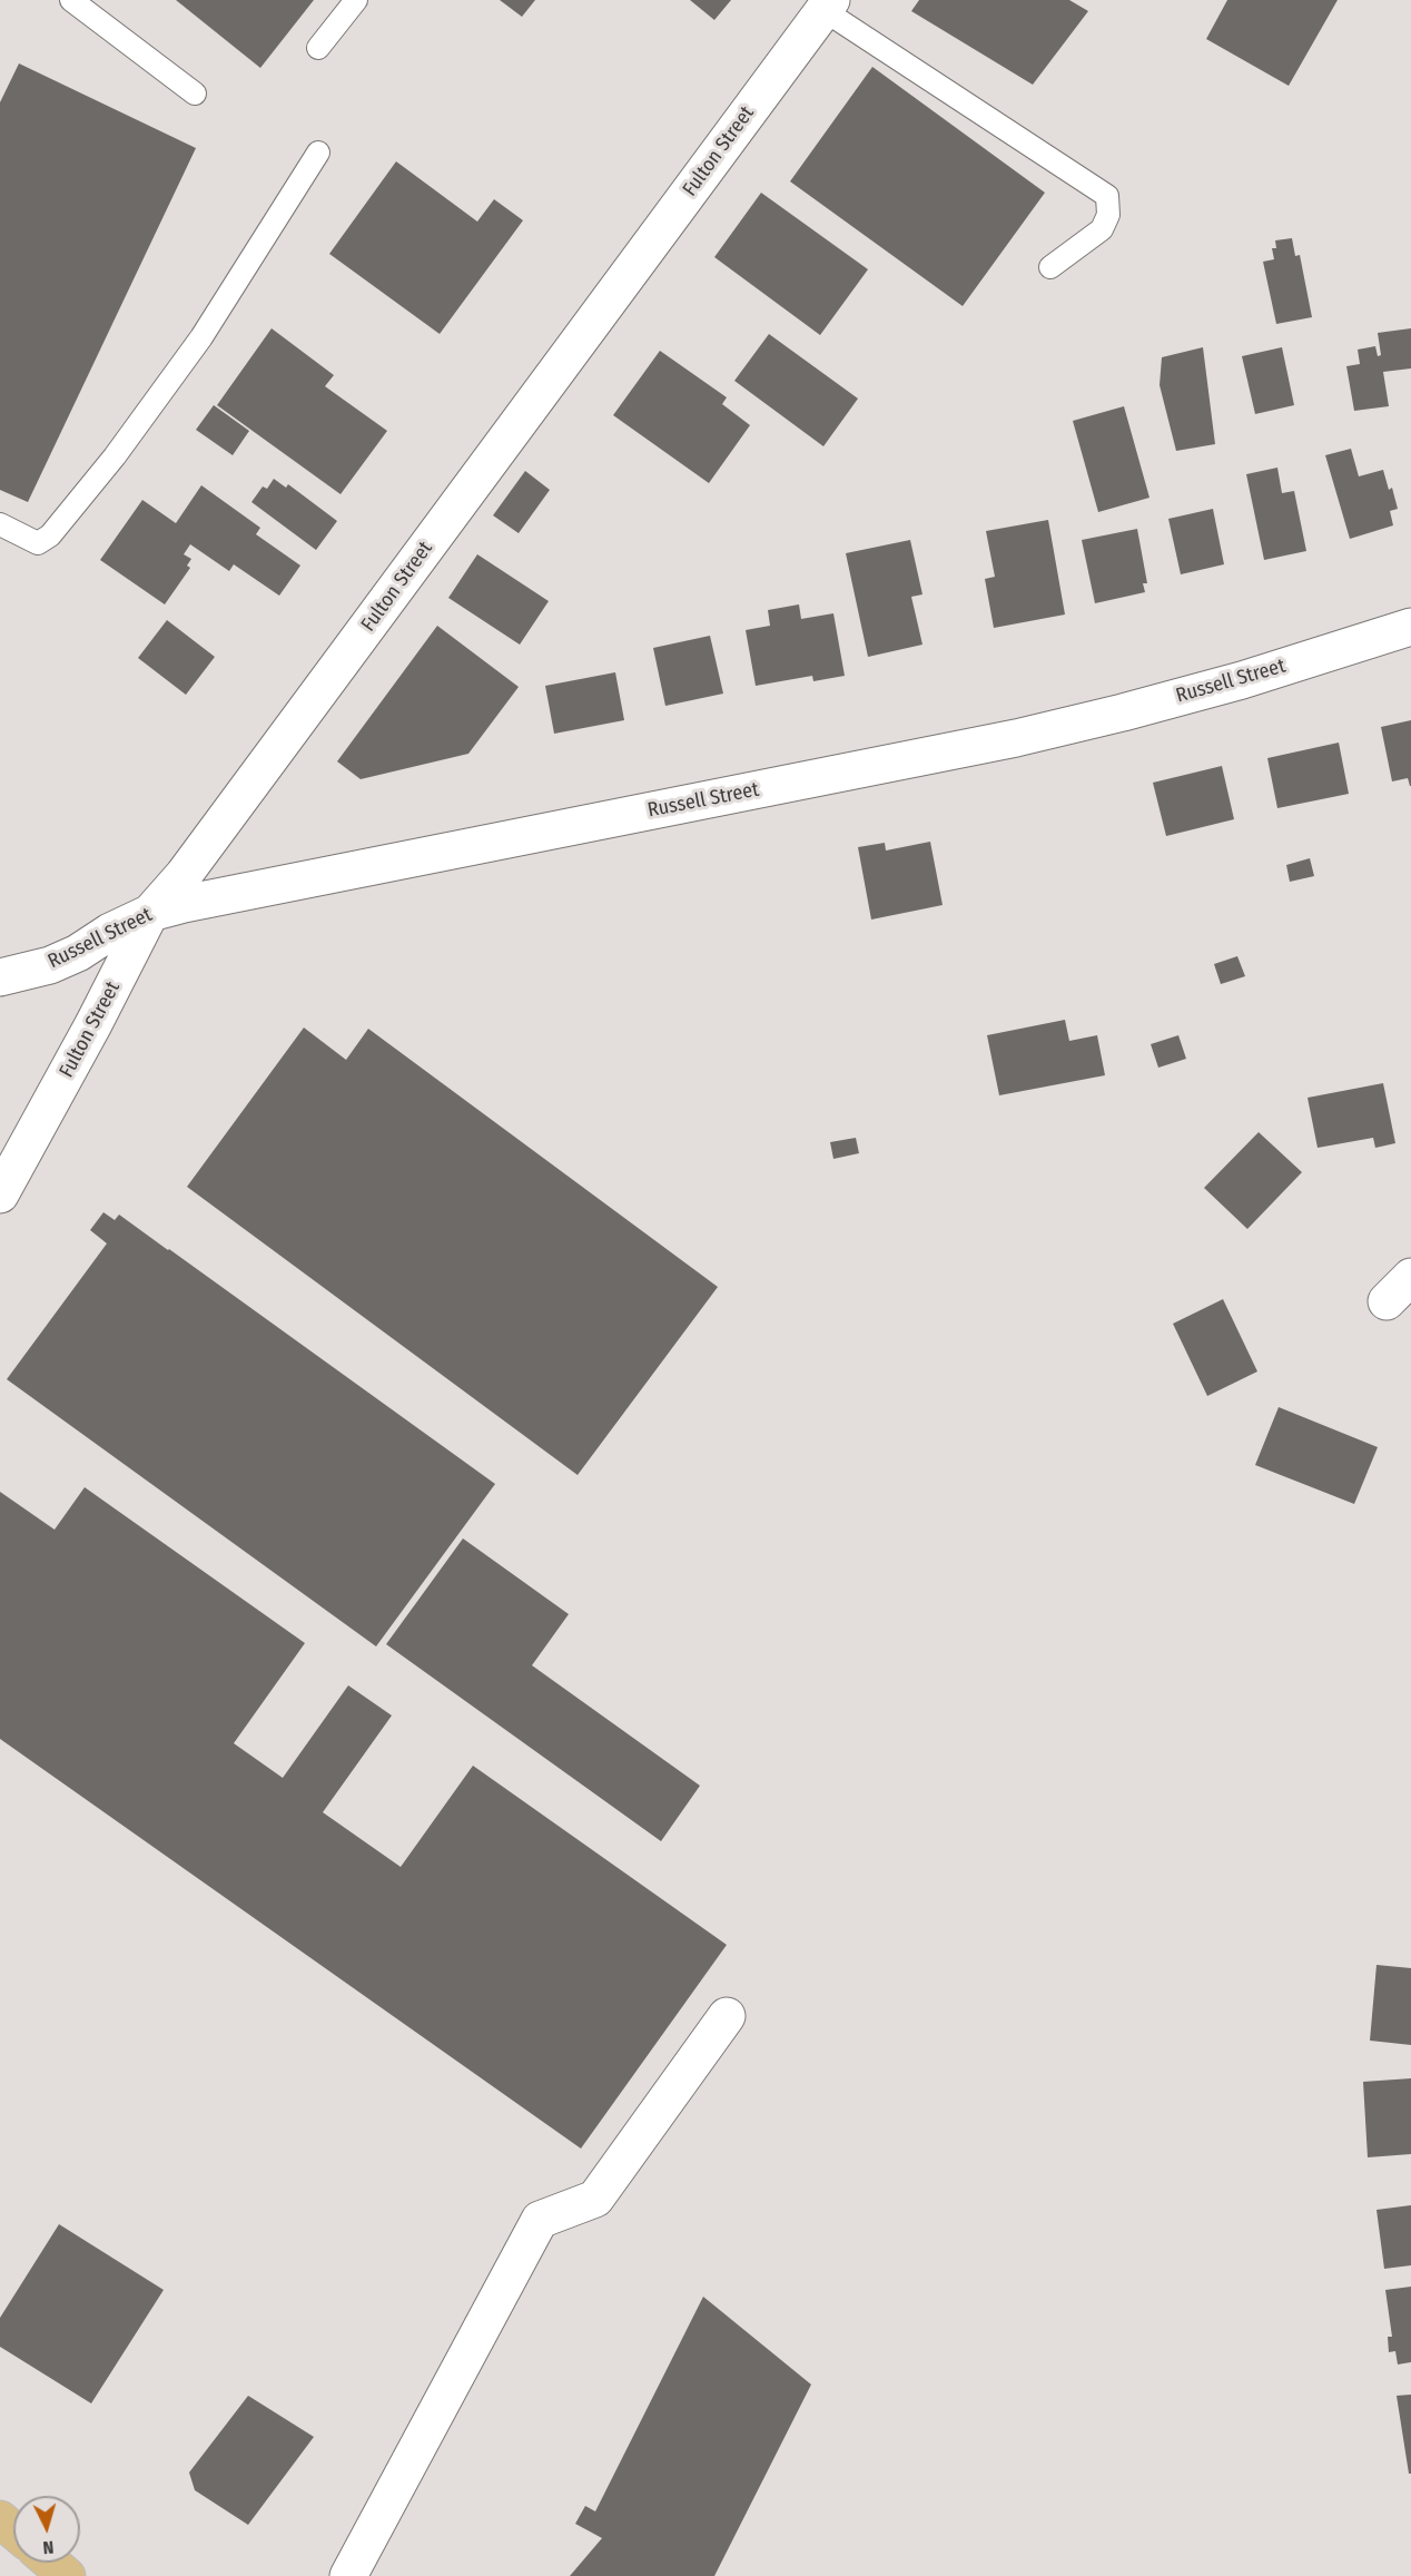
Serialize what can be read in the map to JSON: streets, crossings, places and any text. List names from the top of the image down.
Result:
{
  "streets": {
    "street": ["Fulton Street", "Russell Street"]
  },
  "crossings": [
    ["Fulton Street", "Russell Street"]
  ],
  "north": "bottom"
}
